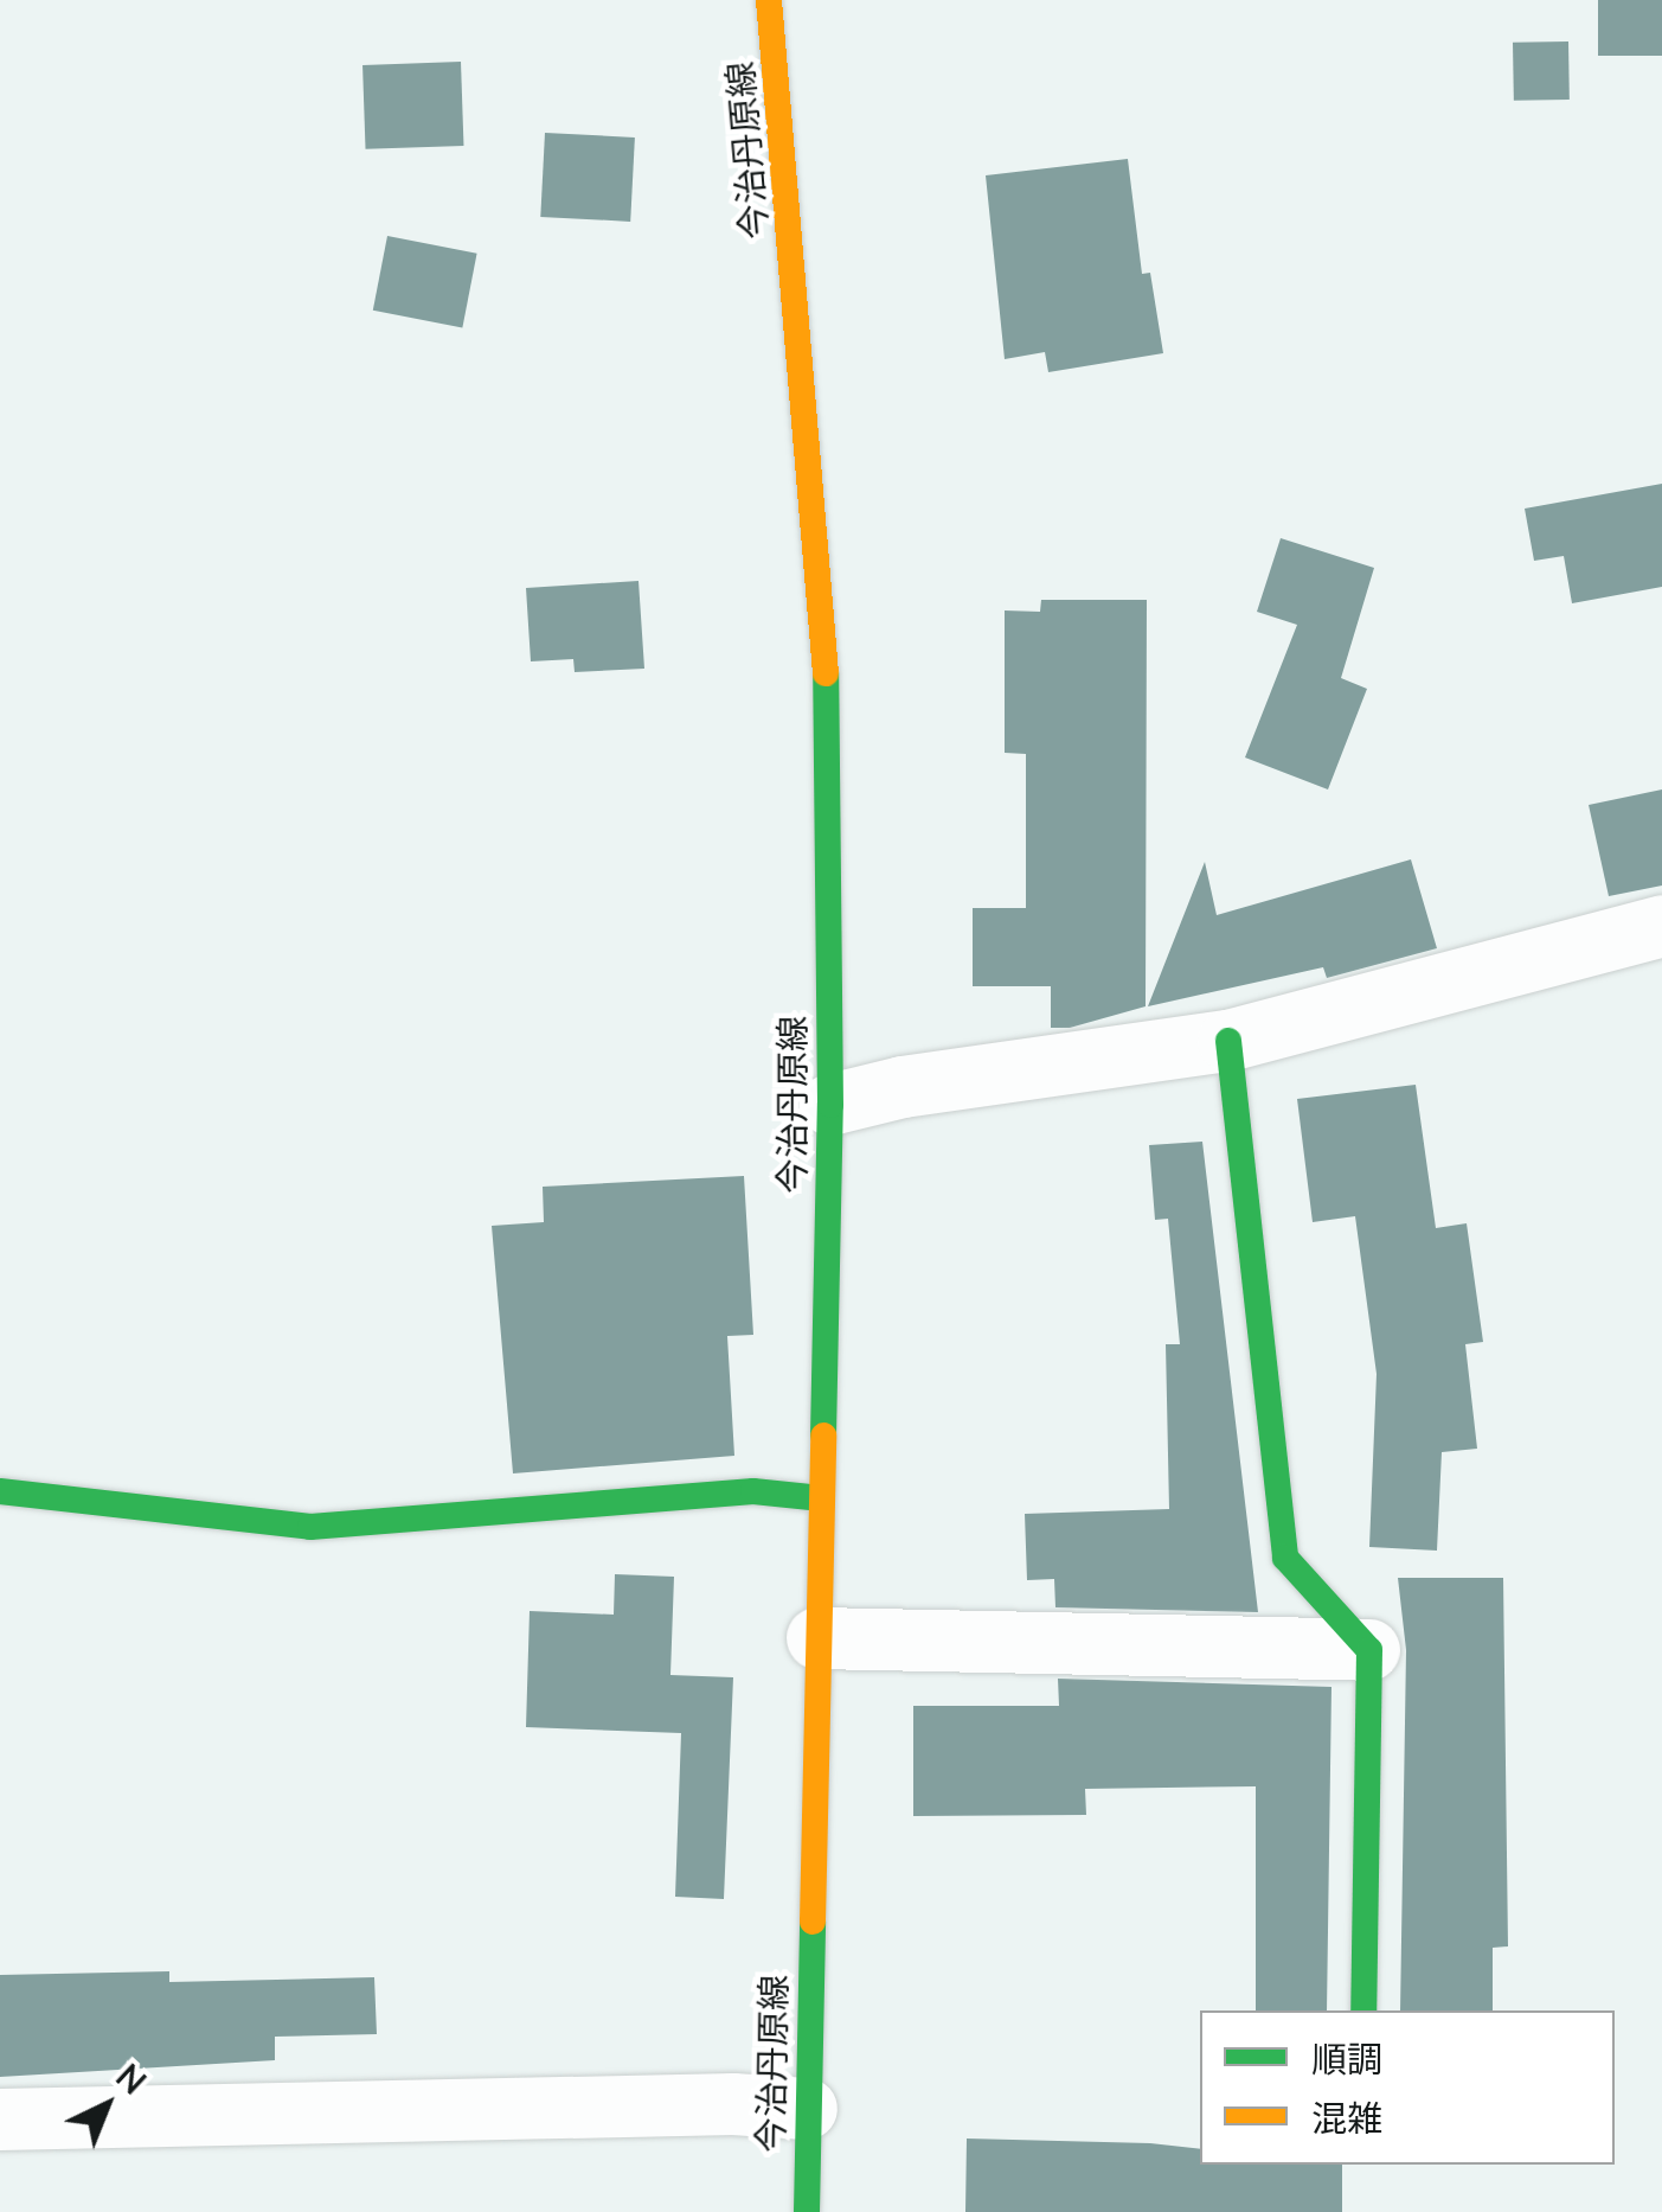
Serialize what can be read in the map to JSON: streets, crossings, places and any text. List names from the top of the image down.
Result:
{
  "streets": {
    "main road": ["今治丹原線"]
  },
  "legend": ["順調", "混雑"],
  "north": "top right"
}
